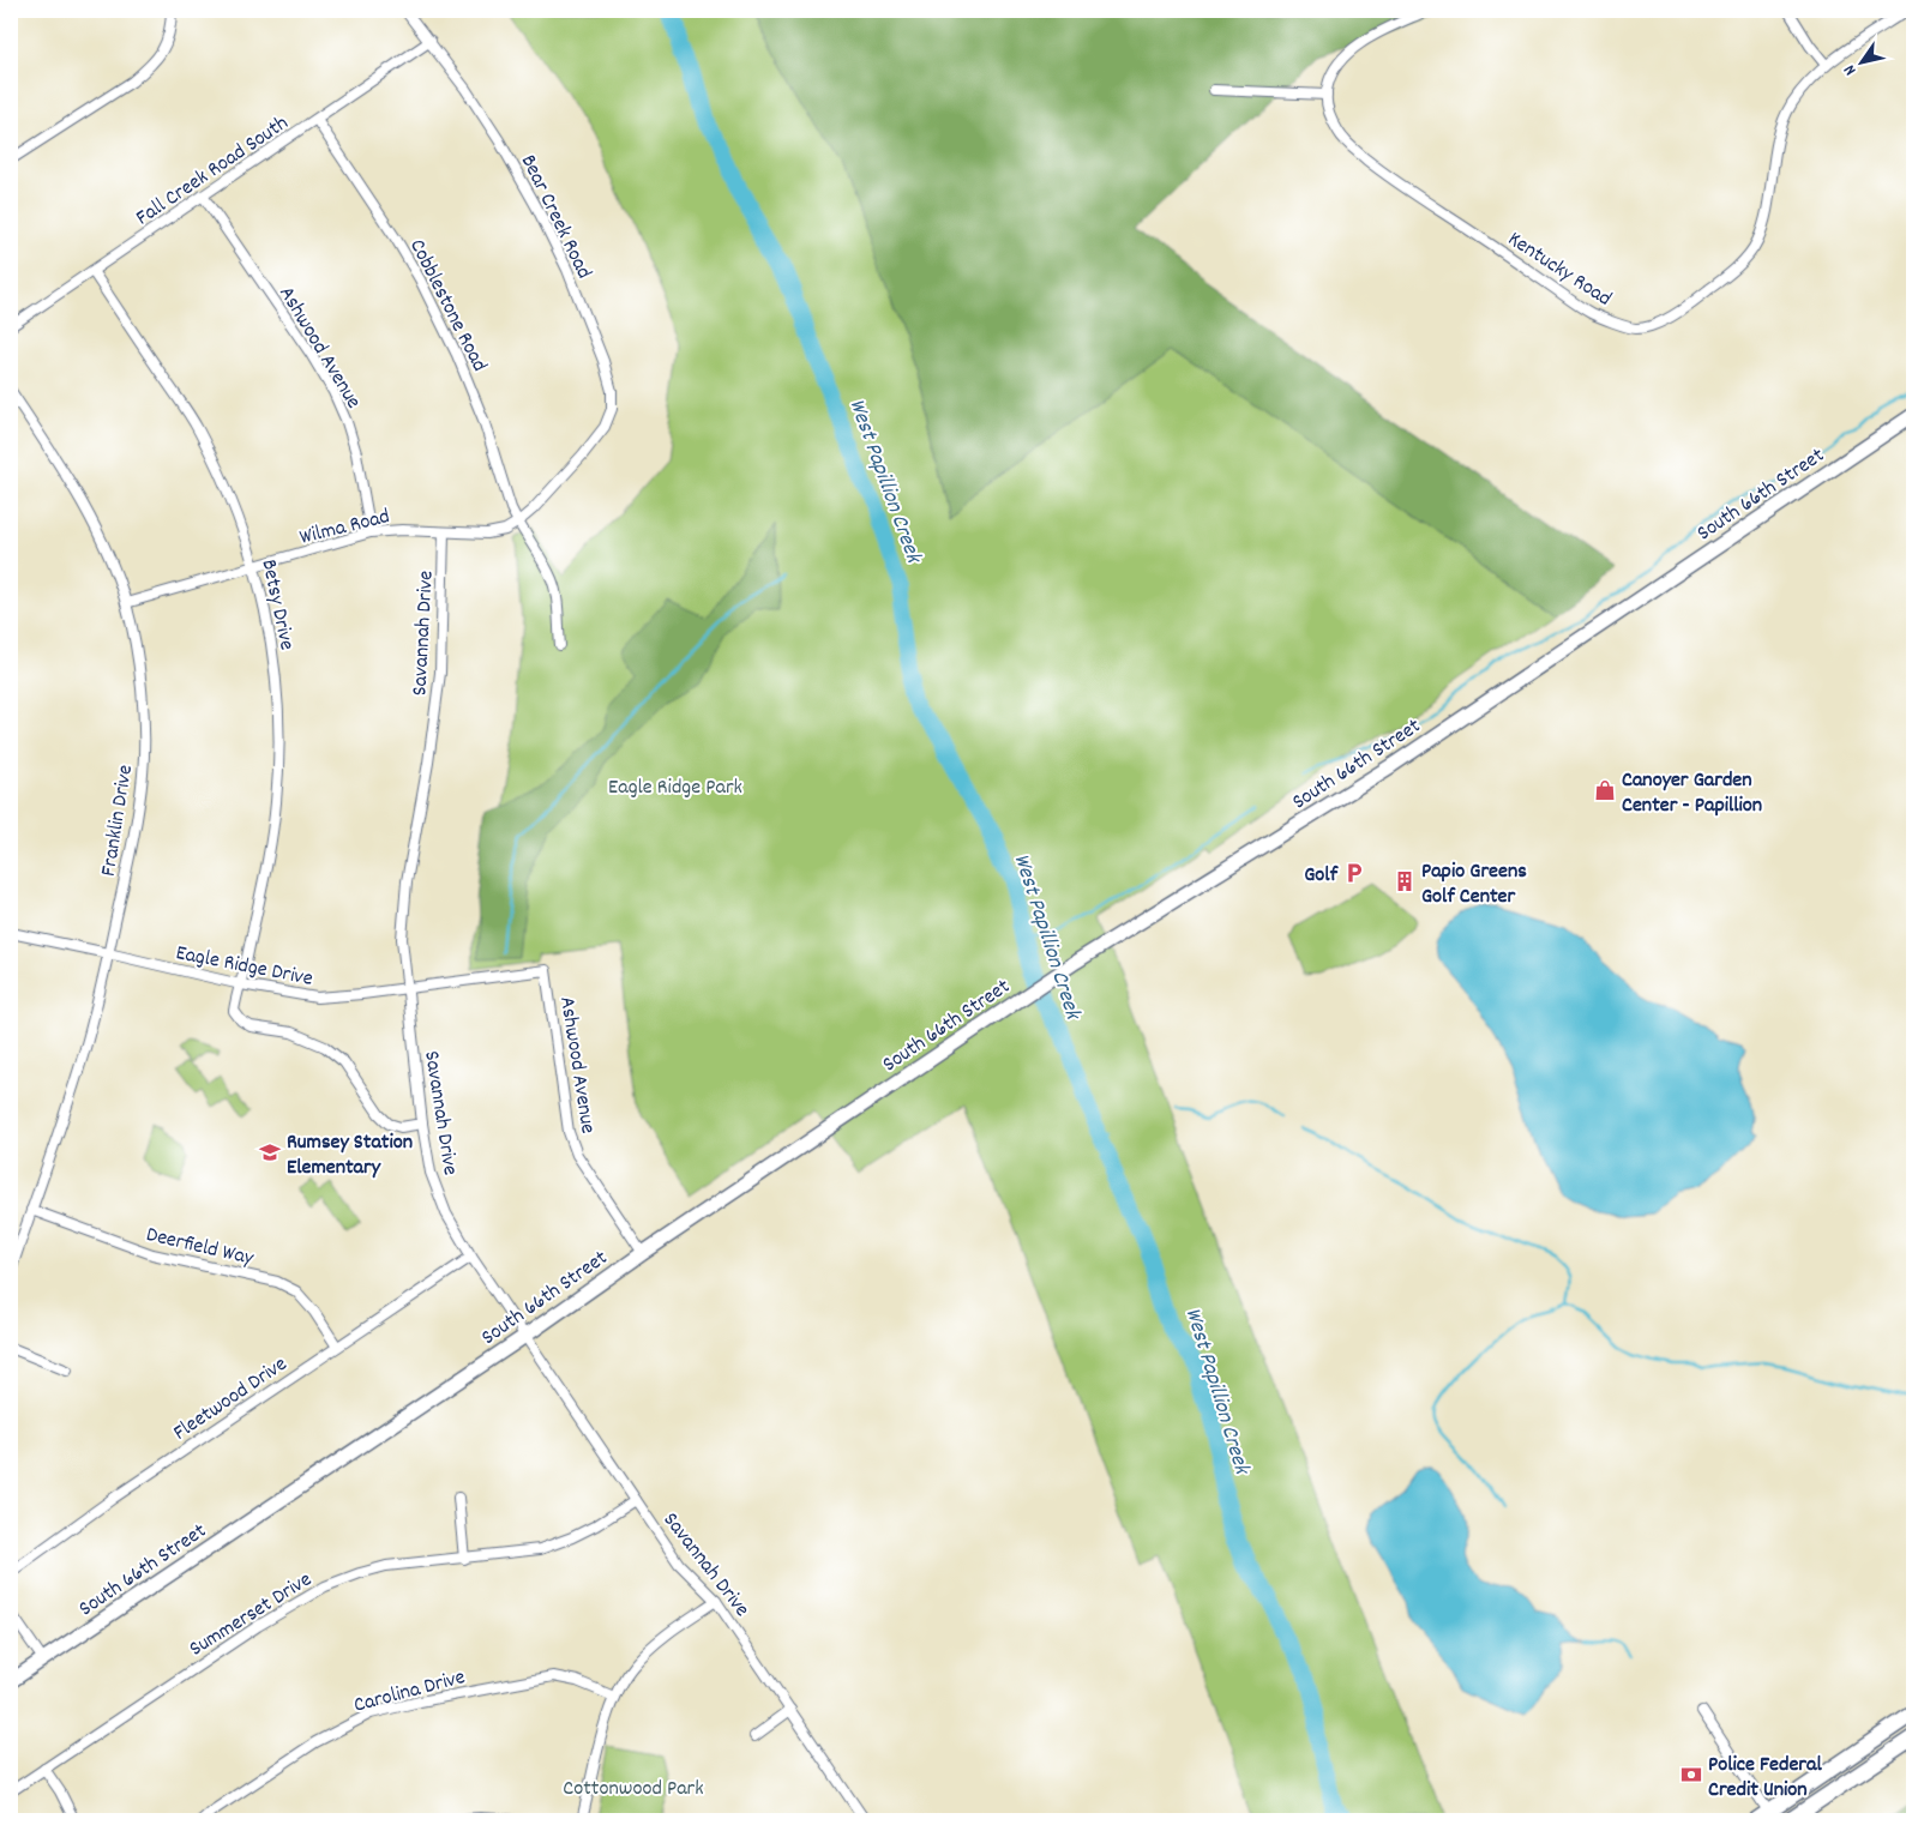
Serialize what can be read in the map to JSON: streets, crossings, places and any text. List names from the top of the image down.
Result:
{
  "streets": {
    "street": [
      "Fall Creek Road South",
      "Bear Creek Road",
      "Kentucky Road",
      "Cobblestone Road",
      "Ashwood Avenue",
      "South 66th Street",
      "Wilma Road",
      "Betsy Drive",
      "Savannah Drive",
      "Franklin Drive",
      "Eagle Ridge Drive",
      "Deerfield Way",
      "Fleetwood Drive",
      "Summerset Drive",
      "Carolina Drive"
    ]
  },
  "crossings": [
    ["Fall Creek Road South", "Bear Creek Road"],
    ["Fall Creek Road South", "Cobblestone Road"],
    ["Fall Creek Road South", "Ashwood Avenue"],
    ["Fall Creek Road South", "Betsy Drive"],
    ["Bear Creek Road", "Wilma Road"],
    ["Cobblestone Road", "Wilma Road"],
    ["Ashwood Avenue", "South 66th Street"],
    ["Ashwood Avenue", "Wilma Road"],
    ["Ashwood Avenue", "Eagle Ridge Drive"],
    ["South 66th Street", "Savannah Drive"],
    ["Wilma Road", "Betsy Drive"],
    ["Wilma Road", "Savannah Drive"],
    ["Wilma Road", "Franklin Drive"],
    ["Betsy Drive", "Savannah Drive"],
    ["Betsy Drive", "Eagle Ridge Drive"],
    ["Savannah Drive", "Eagle Ridge Drive"],
    ["Savannah Drive", "Fleetwood Drive"],
    ["Savannah Drive", "Summerset Drive"],
    ["Franklin Drive", "Eagle Ridge Drive"],
    ["Franklin Drive", "Deerfield Way"],
    ["Deerfield Way", "Fleetwood Drive"]
  ],
  "water": ["West Papillion Creek"],
  "parks": ["Eagle Ridge Park", "Cottonwood Park"],
  "places": {
    "shop": ["Canoyer Garden Center - Papillion"],
    "parking": ["Golf"],
    "building": ["Papio Greens Golf Center"],
    "school or university": ["Rumsey Station Elementary"],
    "bank": ["Police Federal Credit Union"]
  },
  "north": "bottom left"
}
